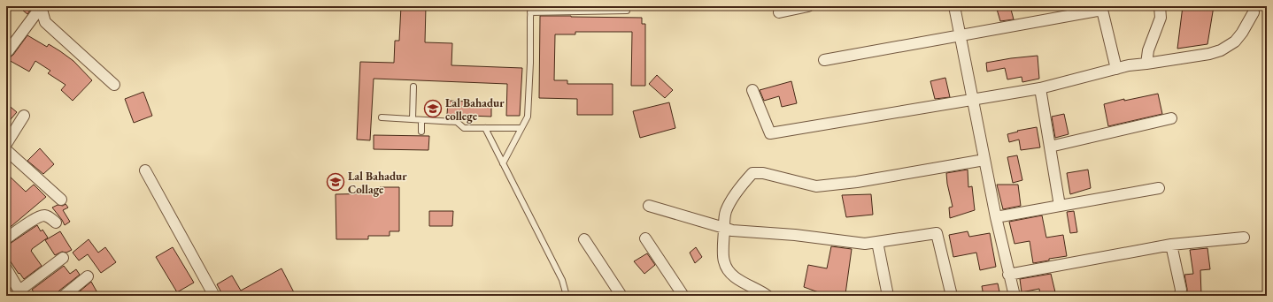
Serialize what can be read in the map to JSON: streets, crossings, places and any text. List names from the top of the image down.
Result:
{
  "places": {
    "school or university": ["Lal Bahadur college", "Lal Bahadur Collage"]
  }
}
